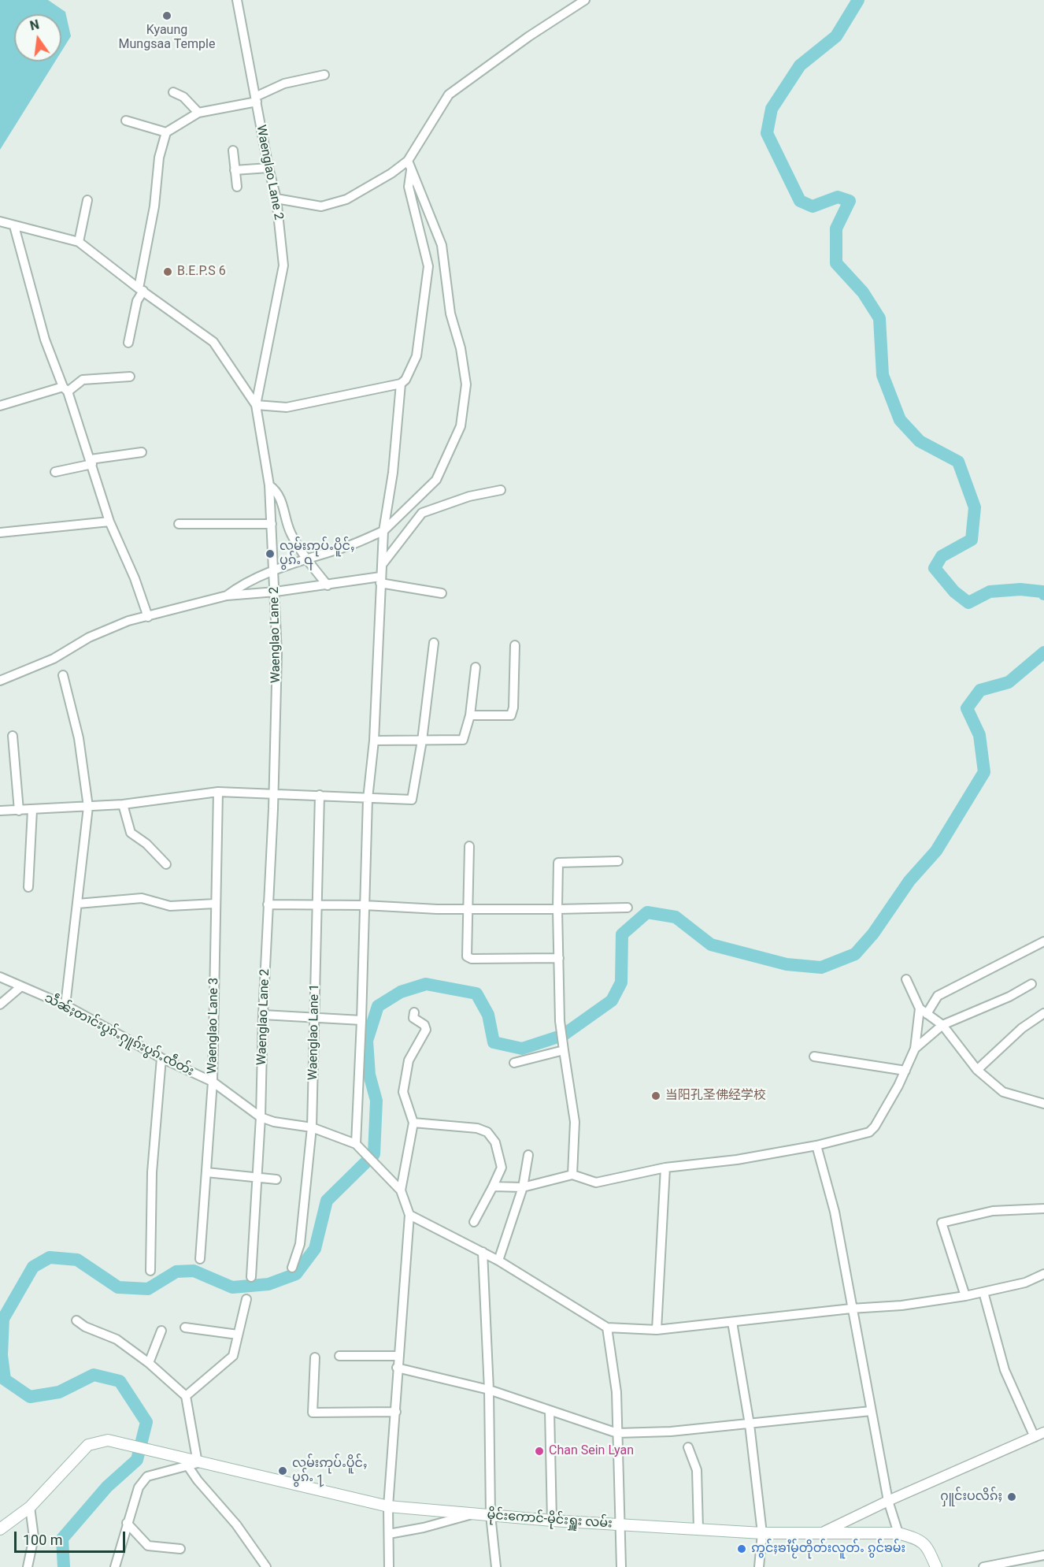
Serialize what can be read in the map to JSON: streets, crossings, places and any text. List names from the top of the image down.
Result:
{
  "streets": {
    "main road": ["မိုင်းကောင်-မိုင်းရှူး လမ်း"],
    "street": [
      "Waenglao Lane 2",
      "Waenglao Lane 3",
      "Waenglao Lane 1",
      "သဵၼ်ႈတၢင်းပွၵ်ႉႁူၵ်းပွၵ်ႉၸဵတ်း"
    ]
  },
  "crossings": [
    ["Waenglao Lane 2", "သဵၼ်ႈတၢင်းပွၵ်ႉႁူၵ်းပွၵ်ႉၸဵတ်း"],
    ["Waenglao Lane 3", "သဵၼ်ႈတၢင်းပွၵ်ႉႁူၵ်းပွၵ်ႉၸဵတ်း"],
    ["Waenglao Lane 1", "သဵၼ်ႈတၢင်းပွၵ်ႉႁူၵ်းပွၵ်ႉၸဵတ်း"]
  ],
  "places": [
    "Kyaung Mungsaa Temple",
    "B.E.P.S 6",
    "လုမ်းဢုပ်ႉပိူင်ႇ ပွၵ်ႉ ႖",
    "当阳孔圣佛经学校",
    "Chan Sein Lyan",
    "လုမ်းဢုပ်ႉပိူင်ႇ ပွၵ်ႉ ႑",
    "ႁူင်းပလိၵ်ႈ",
    "ဢွင်ႈၶၢႆမႂ်တိုတ်းလူတ်ႉ ၵွင်ၶမ်း"
  ],
  "scale_bar": "100 m",
  "north": "top"
}
